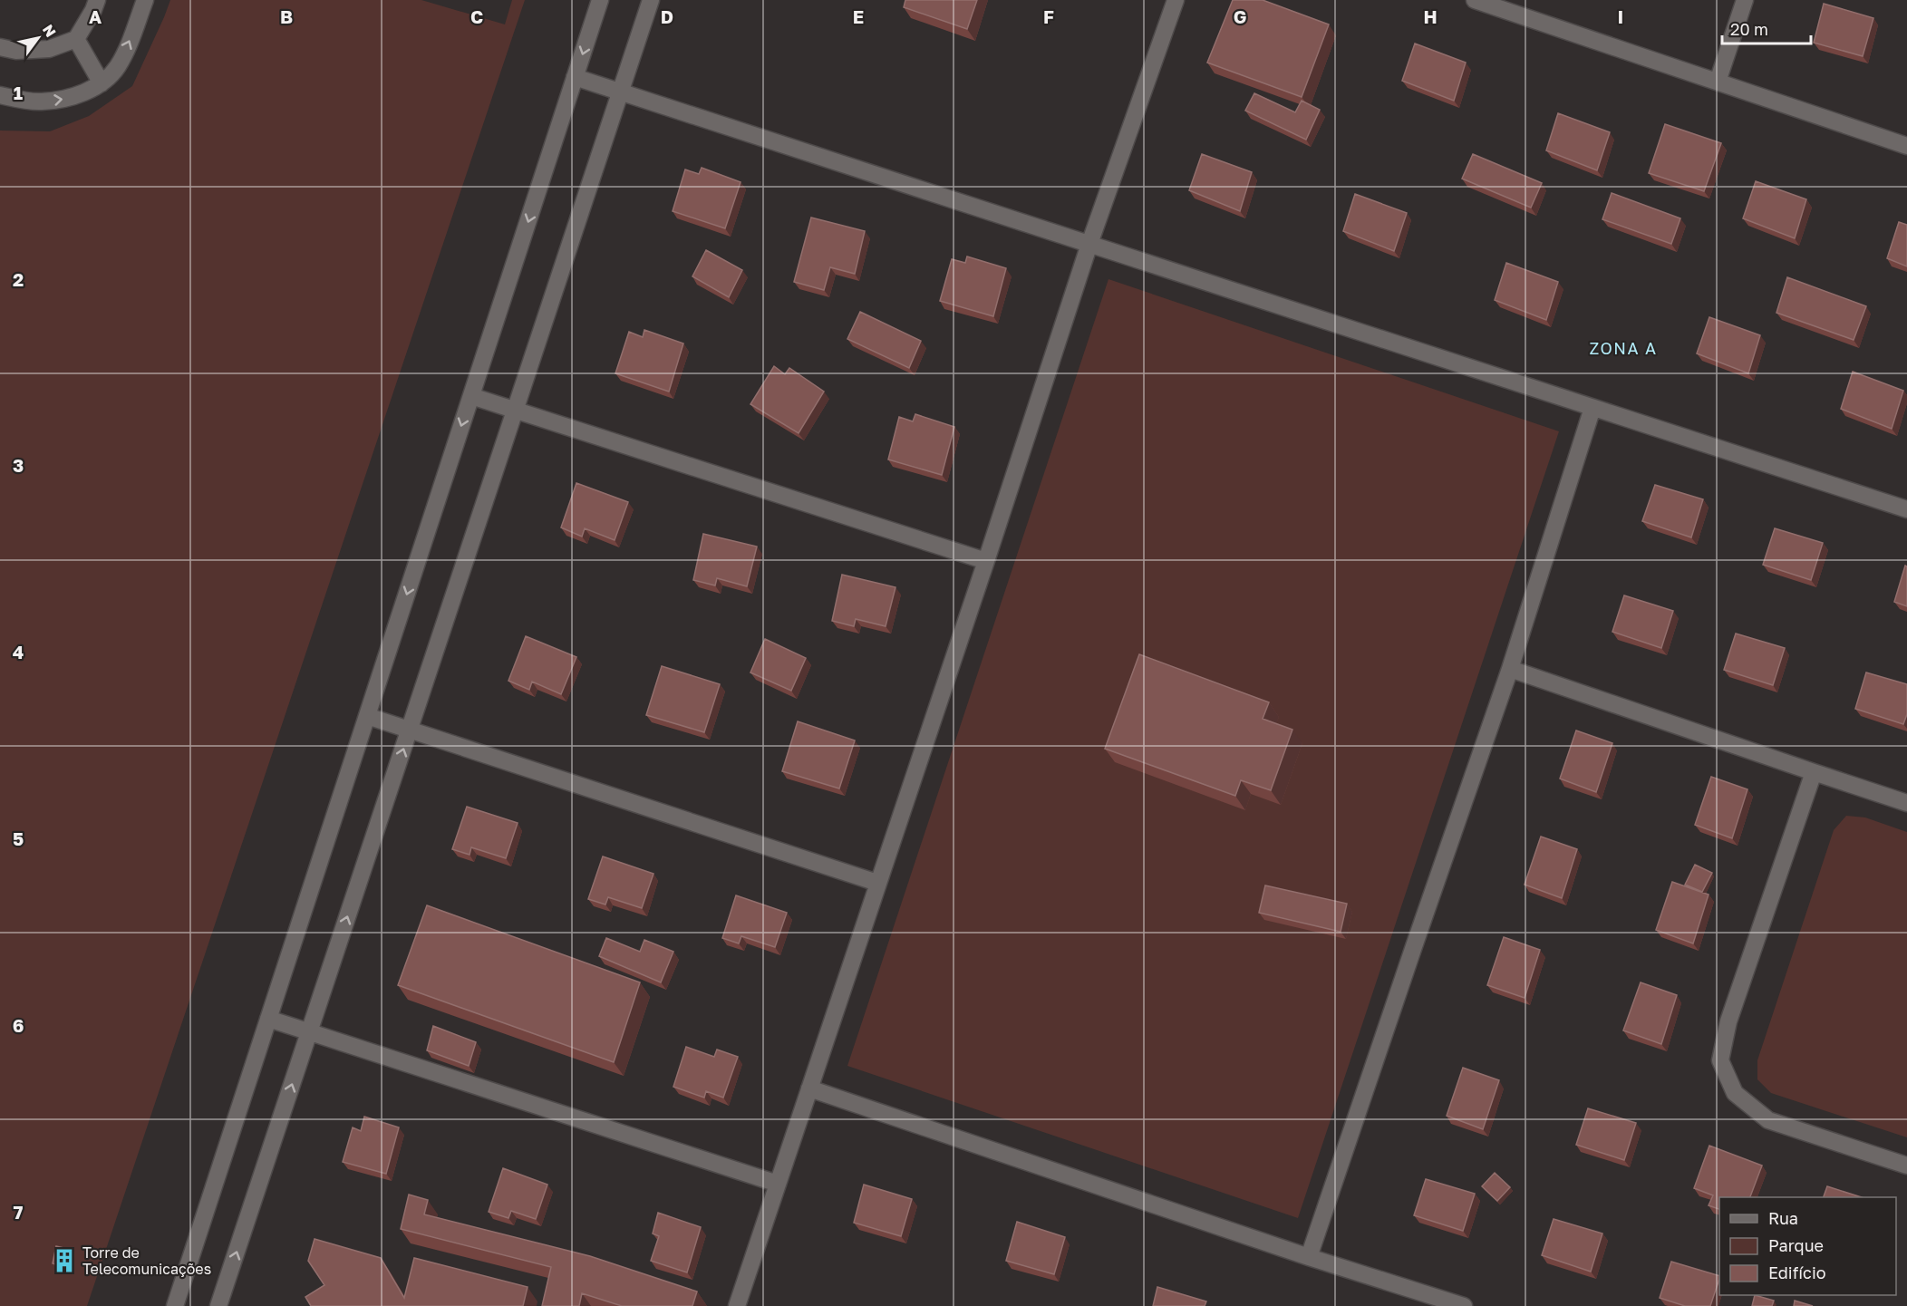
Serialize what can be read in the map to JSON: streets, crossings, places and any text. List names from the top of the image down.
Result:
{
  "districts": ["ZONA A"],
  "places": {
    "building": ["Torre de Telecomunicações"]
  },
  "legend": ["Rua", "Parque", "Edifício"],
  "scale_bar": "20 m",
  "north": "top right",
  "grid": {
    "columns": [
      "A",
      "B",
      "C",
      "D",
      "E",
      "F",
      "G",
      "H",
      "I"
    ],
    "rows": [
      "1",
      "2",
      "3",
      "4",
      "5",
      "6",
      "7"
    ]
  }
}
